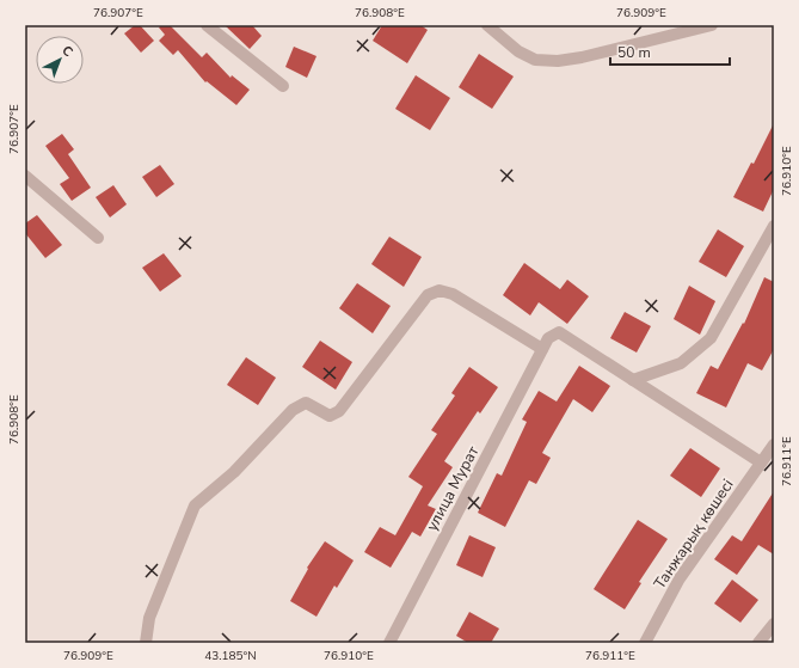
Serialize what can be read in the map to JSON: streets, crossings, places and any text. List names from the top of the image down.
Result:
{
  "streets": {
    "street": ["улица Мурат", "Танжарық көшесі"]
  },
  "scale_bar": "50 m",
  "north": "top right",
  "coordinates": [
    "76.907°E",
    "76.908°E",
    "76.909°E",
    "76.910°E",
    "76.911°E",
    "43.185°N"
  ]
}
